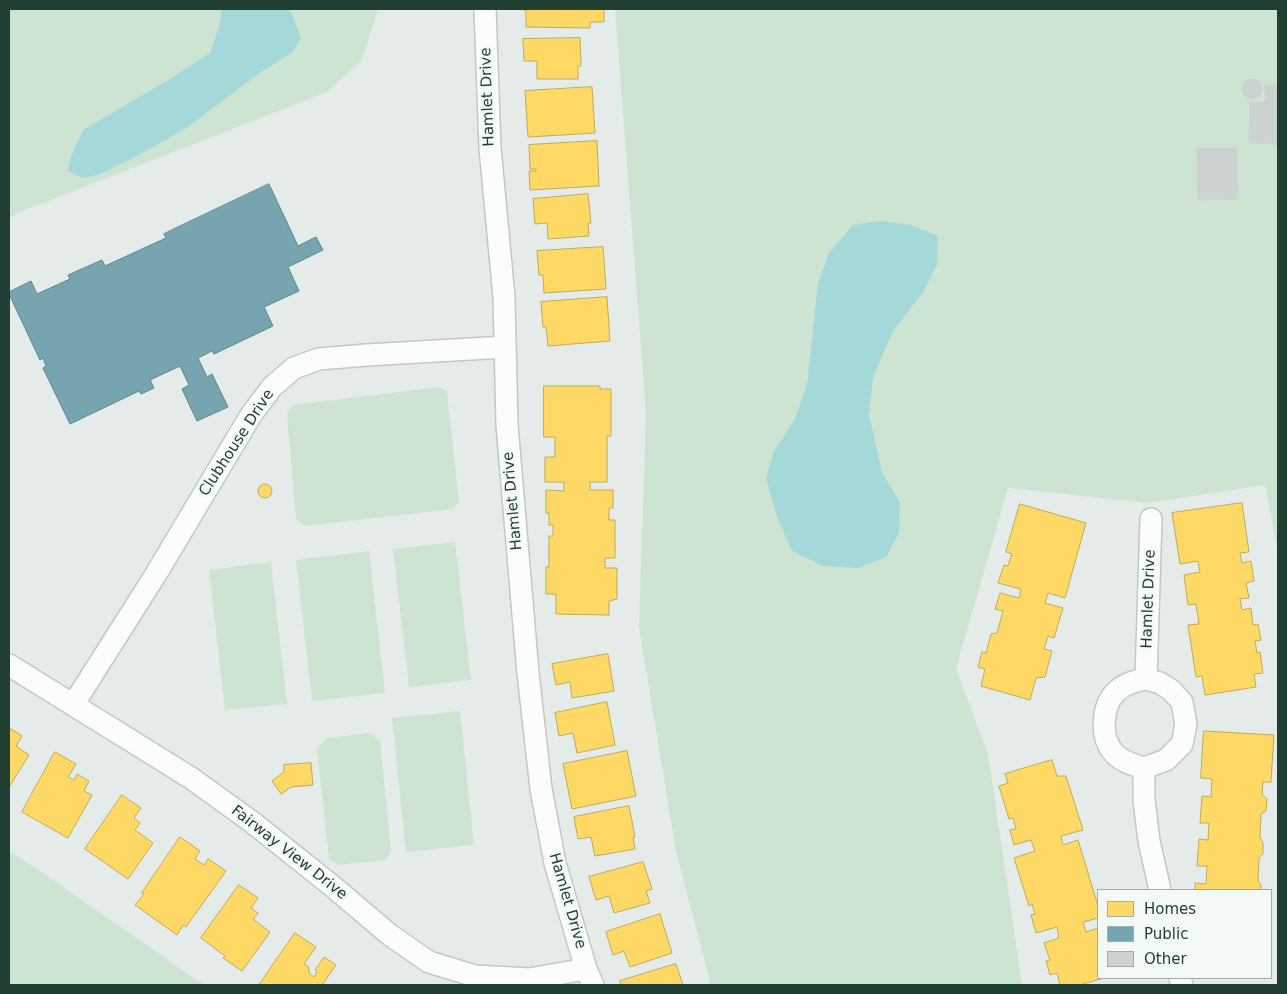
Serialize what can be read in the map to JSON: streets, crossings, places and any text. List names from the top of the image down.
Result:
{
  "streets": {
    "street": ["Hamlet Drive", "Clubhouse Drive", "Fairway View Drive"]
  },
  "crossings": [
    ["Hamlet Drive", "Clubhouse Drive"],
    ["Hamlet Drive", "Fairway View Drive"],
    ["Clubhouse Drive", "Fairway View Drive"]
  ],
  "legend": ["Homes", "Public", "Other"]
}
